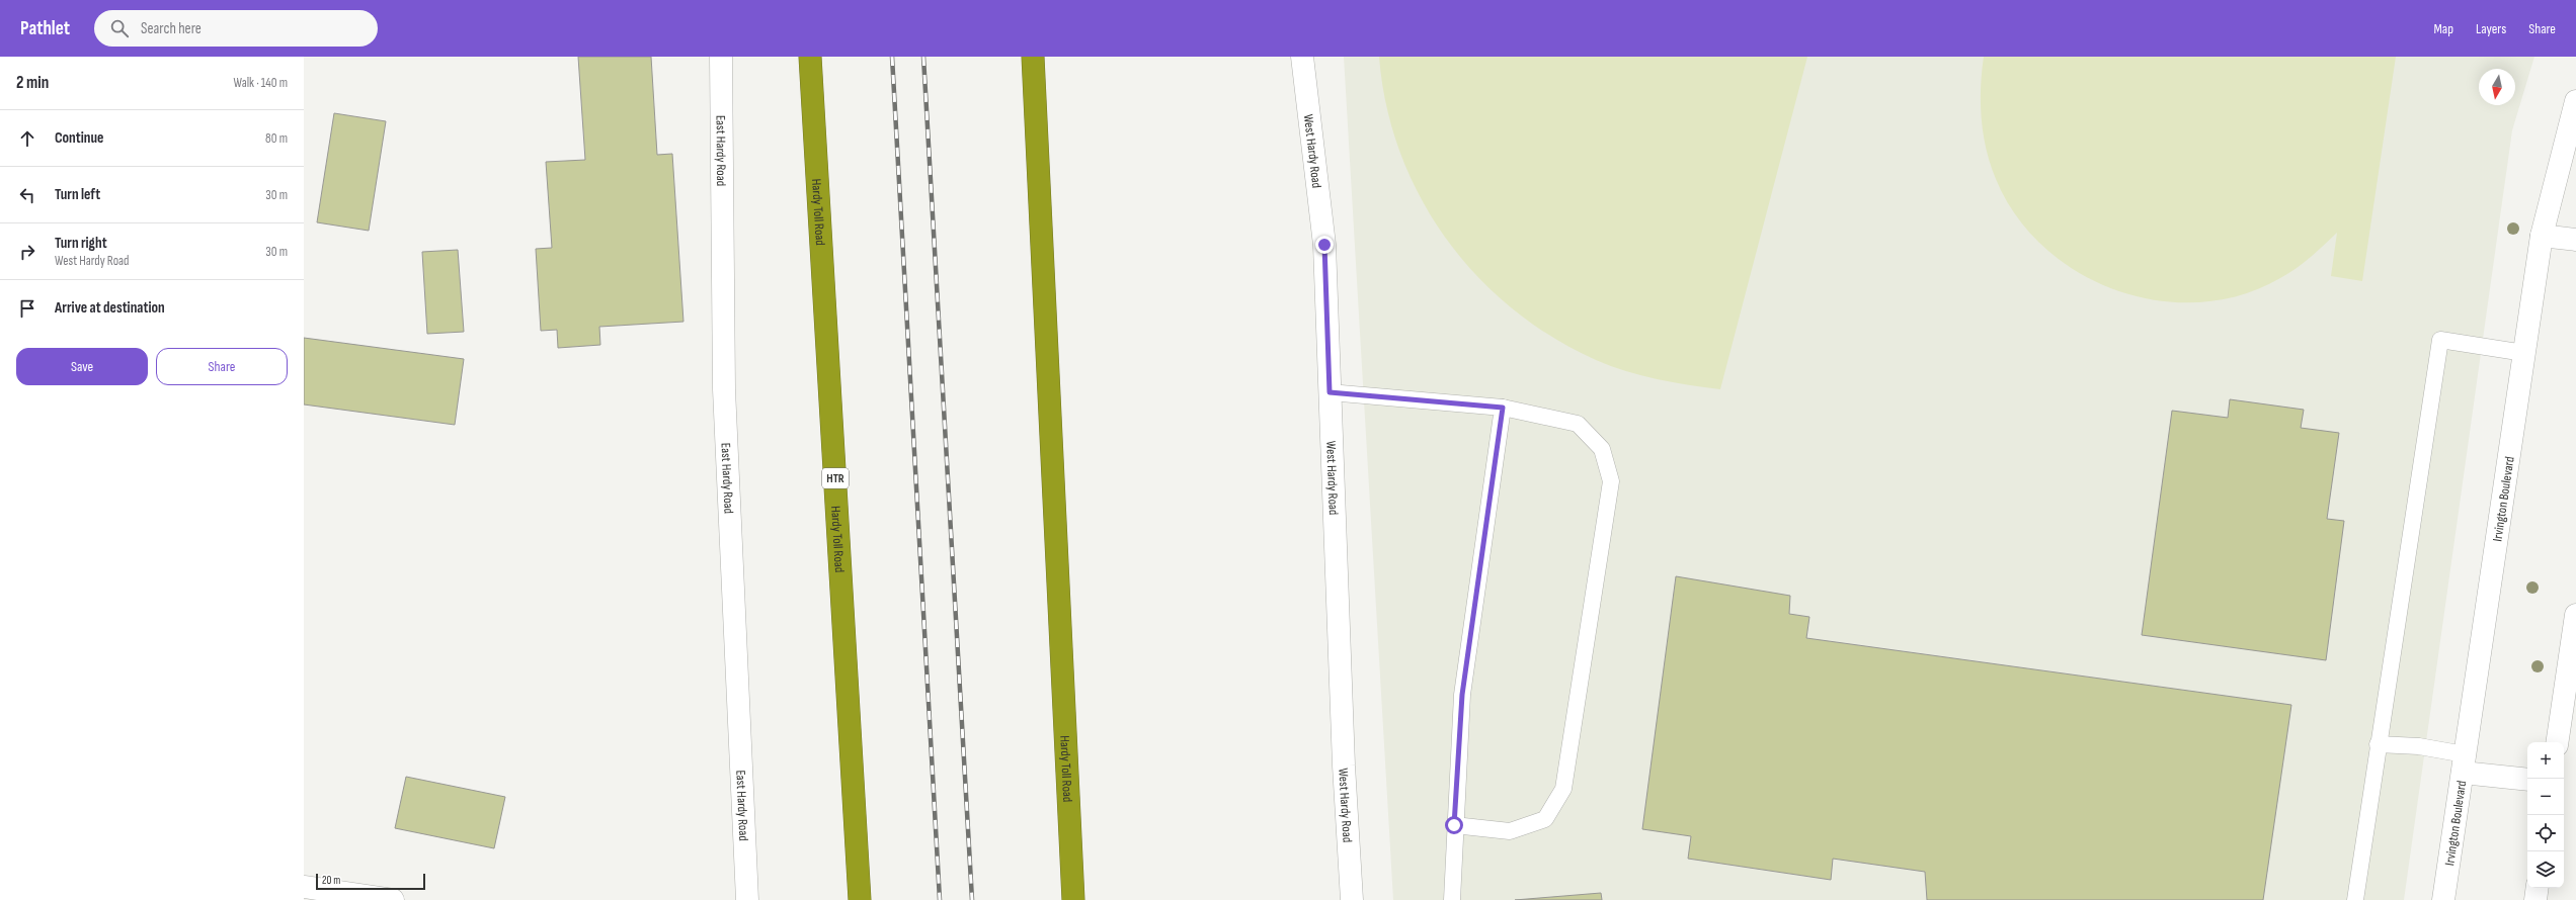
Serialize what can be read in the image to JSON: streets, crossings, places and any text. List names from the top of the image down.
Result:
{
  "streets": {
    "highway": ["Hardy Toll Road", "HTR"],
    "main road": ["East Hardy Road", "West Hardy Road", "Irvington Boulevard"]
  },
  "scale_bar": "20 m",
  "north": "bottom",
  "page": {
    "header": "Pathlet",
    "search": "Search here",
    "nav": ["Map", "Layers", "Share"],
    "heading": ["2 min", "Walk · 140 m"],
    "list": [
      ["Continue", "80 m"],
      ["Turn left", "30 m"],
      ["Turn right", "West Hardy Road", "30 m"],
      "Arrive at destination"
    ],
    "buttons": ["Save", "Share"],
    "map_buttons": ["+", "−"],
    "scale": "20 m"
  }
}
